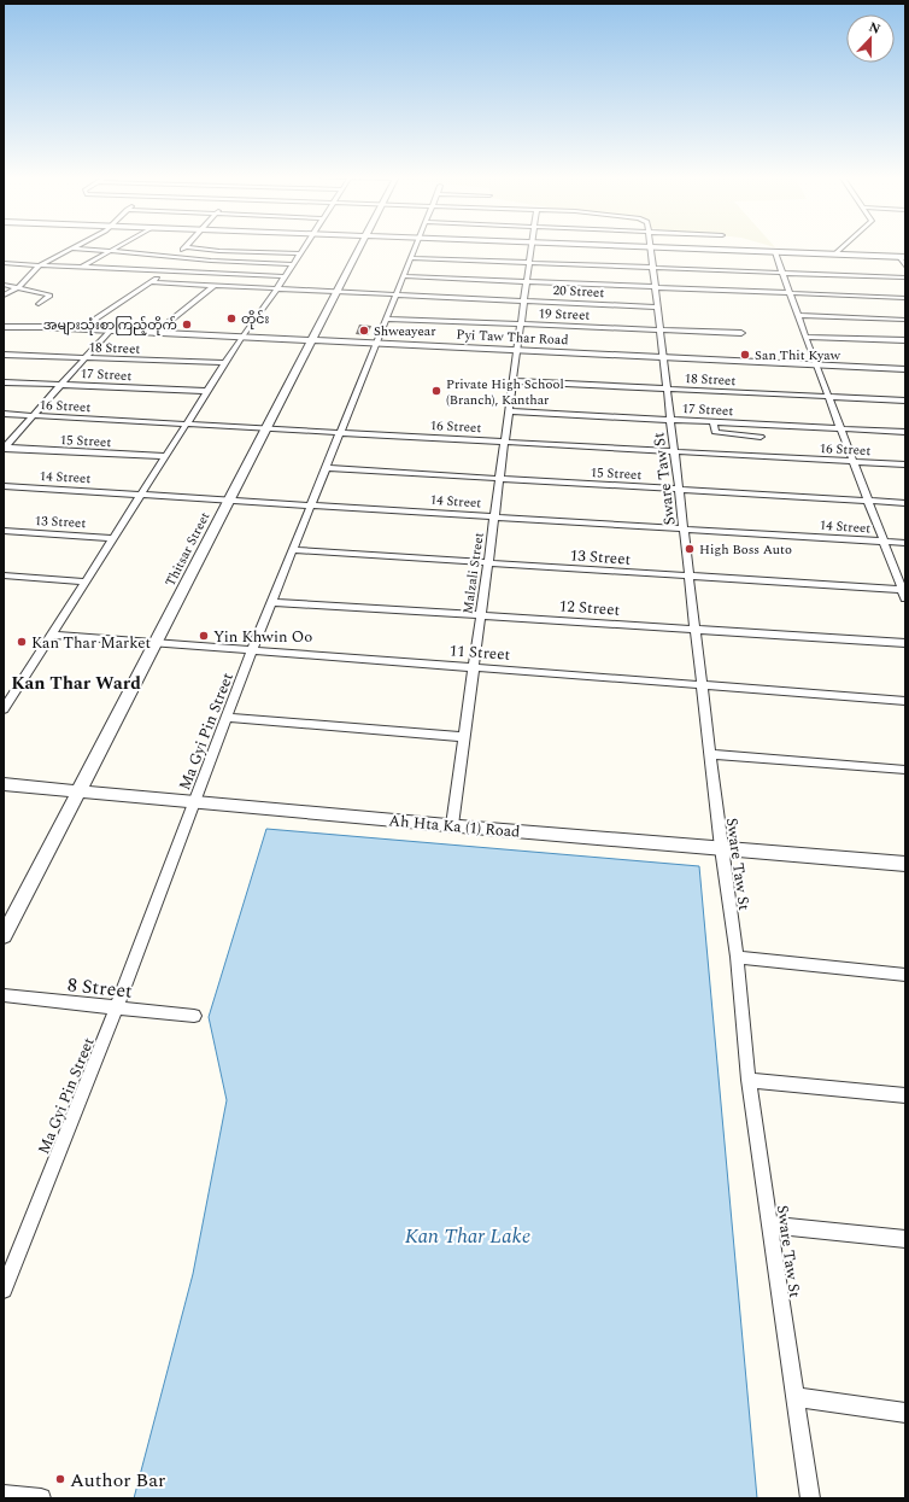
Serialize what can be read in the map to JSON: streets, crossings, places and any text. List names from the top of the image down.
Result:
{
  "streets": {
    "street": [
      "20 Street",
      "19 Street",
      "Pyi Taw Thar Road",
      "18 Street",
      "17 Street",
      "16 Street",
      "15 Street",
      "14 Street",
      "Sware Taw St",
      "13 Street",
      "Thitsar Street",
      "Malzali Street",
      "12 Street",
      "11 Street",
      "Ma Gyi Pin Street",
      "Ah Hta Ka (1) Road",
      "8 Street"
    ]
  },
  "crossings": [
    ["20 Street", "Sware Taw St"],
    ["20 Street", "Thitsar Street"],
    ["20 Street", "Malzali Street"],
    ["20 Street", "Ma Gyi Pin Street"],
    ["19 Street", "Sware Taw St"],
    ["19 Street", "Malzali Street"],
    ["19 Street", "Ma Gyi Pin Street"],
    ["Pyi Taw Thar Road", "Sware Taw St"],
    ["Pyi Taw Thar Road", "Thitsar Street"],
    ["Pyi Taw Thar Road", "Malzali Street"],
    ["Pyi Taw Thar Road", "Ma Gyi Pin Street"],
    ["18 Street", "Sware Taw St"],
    ["18 Street", "Malzali Street"],
    ["17 Street", "Sware Taw St"],
    ["17 Street", "Malzali Street"],
    ["16 Street", "Sware Taw St"],
    ["16 Street", "Thitsar Street"],
    ["16 Street", "Malzali Street"],
    ["16 Street", "Ma Gyi Pin Street"],
    ["15 Street", "Sware Taw St"],
    ["15 Street", "Malzali Street"],
    ["15 Street", "Ma Gyi Pin Street"],
    ["14 Street", "Sware Taw St"],
    ["14 Street", "Thitsar Street"],
    ["14 Street", "Malzali Street"],
    ["14 Street", "Ma Gyi Pin Street"],
    ["Sware Taw St", "13 Street"],
    ["Sware Taw St", "12 Street"],
    ["Sware Taw St", "11 Street"],
    ["Sware Taw St", "Ah Hta Ka (1) Road"],
    ["13 Street", "Malzali Street"],
    ["13 Street", "Ma Gyi Pin Street"],
    ["Thitsar Street", "11 Street"],
    ["Thitsar Street", "Ah Hta Ka (1) Road"],
    ["Malzali Street", "12 Street"],
    ["Malzali Street", "11 Street"],
    ["Malzali Street", "Ah Hta Ka (1) Road"],
    ["12 Street", "Ma Gyi Pin Street"],
    ["11 Street", "Ma Gyi Pin Street"],
    ["Ma Gyi Pin Street", "Ah Hta Ka (1) Road"],
    ["Ma Gyi Pin Street", "8 Street"]
  ],
  "districts": ["Kan Thar Ward"],
  "water": ["Kan Thar Lake"],
  "places": [
    "တိုင်း",
    "အများသုံးစာကြည့်တိုက်",
    "Shweayear",
    "San Thit Kyaw",
    "Private High School (Branch), Kanthar",
    "High Boss Auto",
    "Yin Khwin Oo",
    "Kan Thar Market",
    "Author Bar"
  ],
  "north": "top"
}
